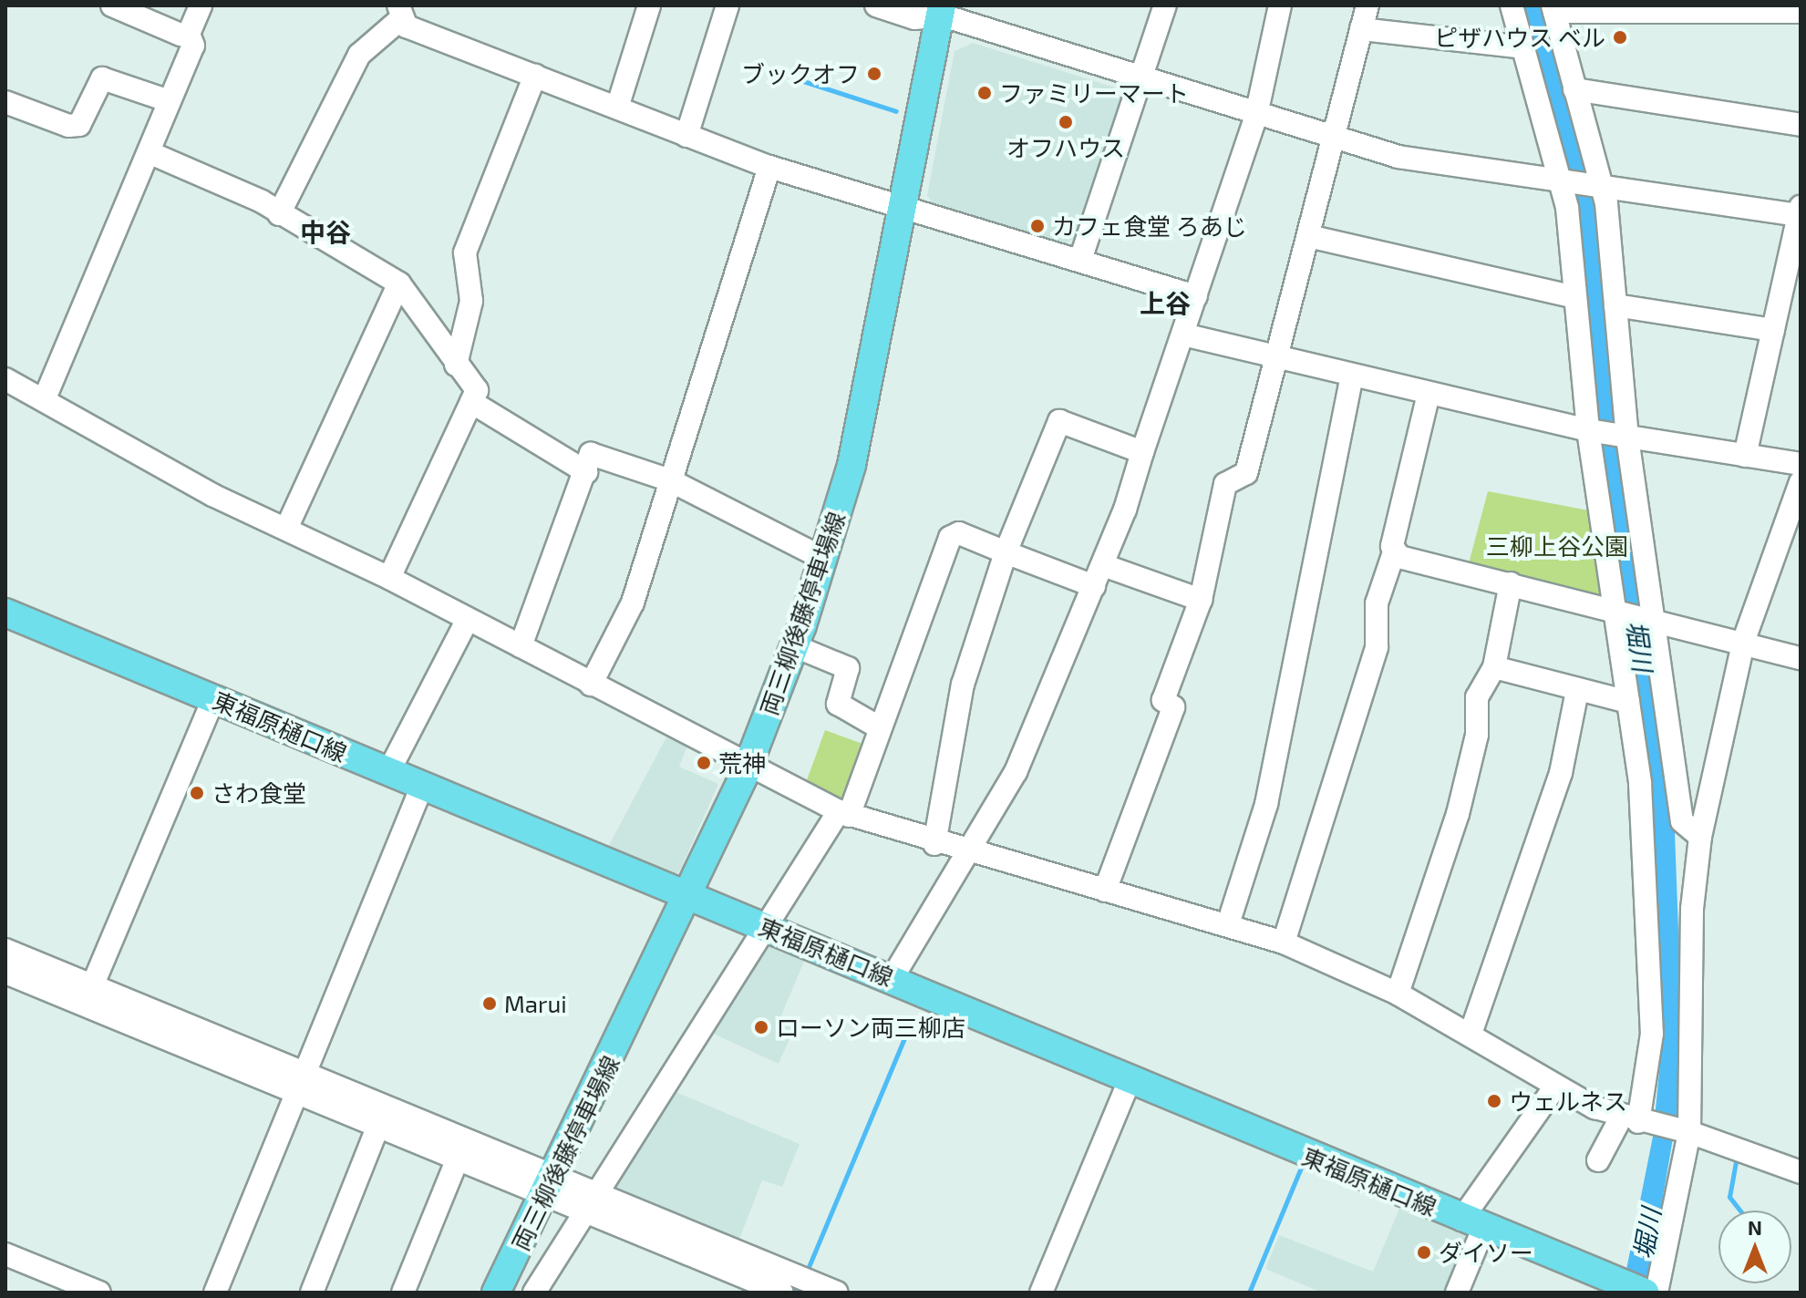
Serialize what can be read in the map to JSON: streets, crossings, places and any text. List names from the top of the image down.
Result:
{
  "streets": {
    "main road": ["両三柳後藤停車場線", "東福原樋口線"]
  },
  "crossings": [
    ["両三柳後藤停車場線", "東福原樋口線"]
  ],
  "districts": ["中谷", "上谷"],
  "water": ["堀川"],
  "parks": ["三柳上谷公園"],
  "places": [
    "ピザハウス ベル",
    "ブックオフ",
    "ファミリーマート",
    "オフハウス",
    "カフェ食堂 ろあじ",
    "荒神",
    "さわ食堂",
    "Marui",
    "ローソン両三柳店",
    "ウェルネス",
    "ダイソー"
  ],
  "north": "top"
}
